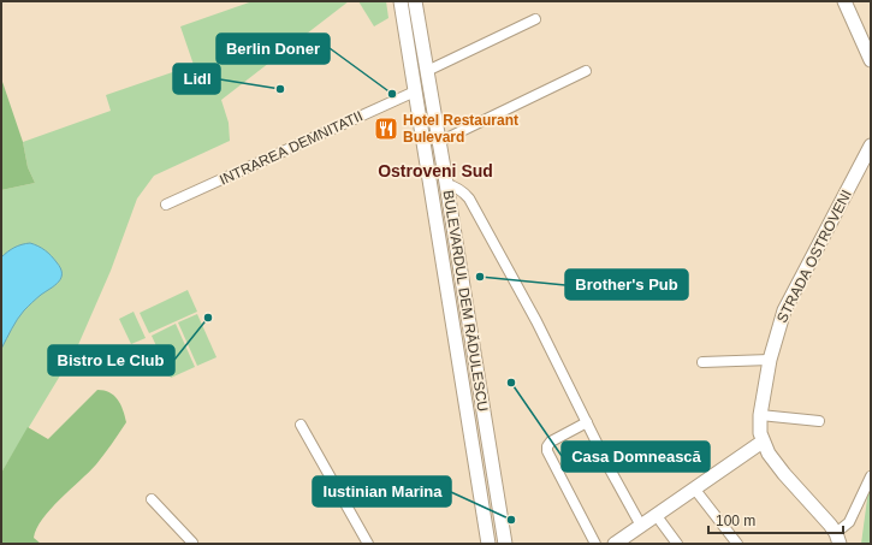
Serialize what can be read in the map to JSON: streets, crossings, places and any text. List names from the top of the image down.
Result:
{
  "streets": {
    "main road": ["STRADA OSTROVENI", "BULEVARDUL DEM RĂDULESCU"],
    "street": ["INTRAREA DEMNITATII"]
  },
  "crossings": [
    ["INTRAREA DEMNITATII", "BULEVARDUL DEM RĂDULESCU"]
  ],
  "districts": ["Ostroveni Sud"],
  "places": {
    "other": [
      "Lidl",
      "Berlin Doner",
      "Brother's Pub",
      "Bistro Le Club",
      "Casa Domnească",
      "Iustinian Marina"
    ],
    "restaurant": ["Hotel Restaurant Bulevard"]
  },
  "scale_bar": "100 m"
}
